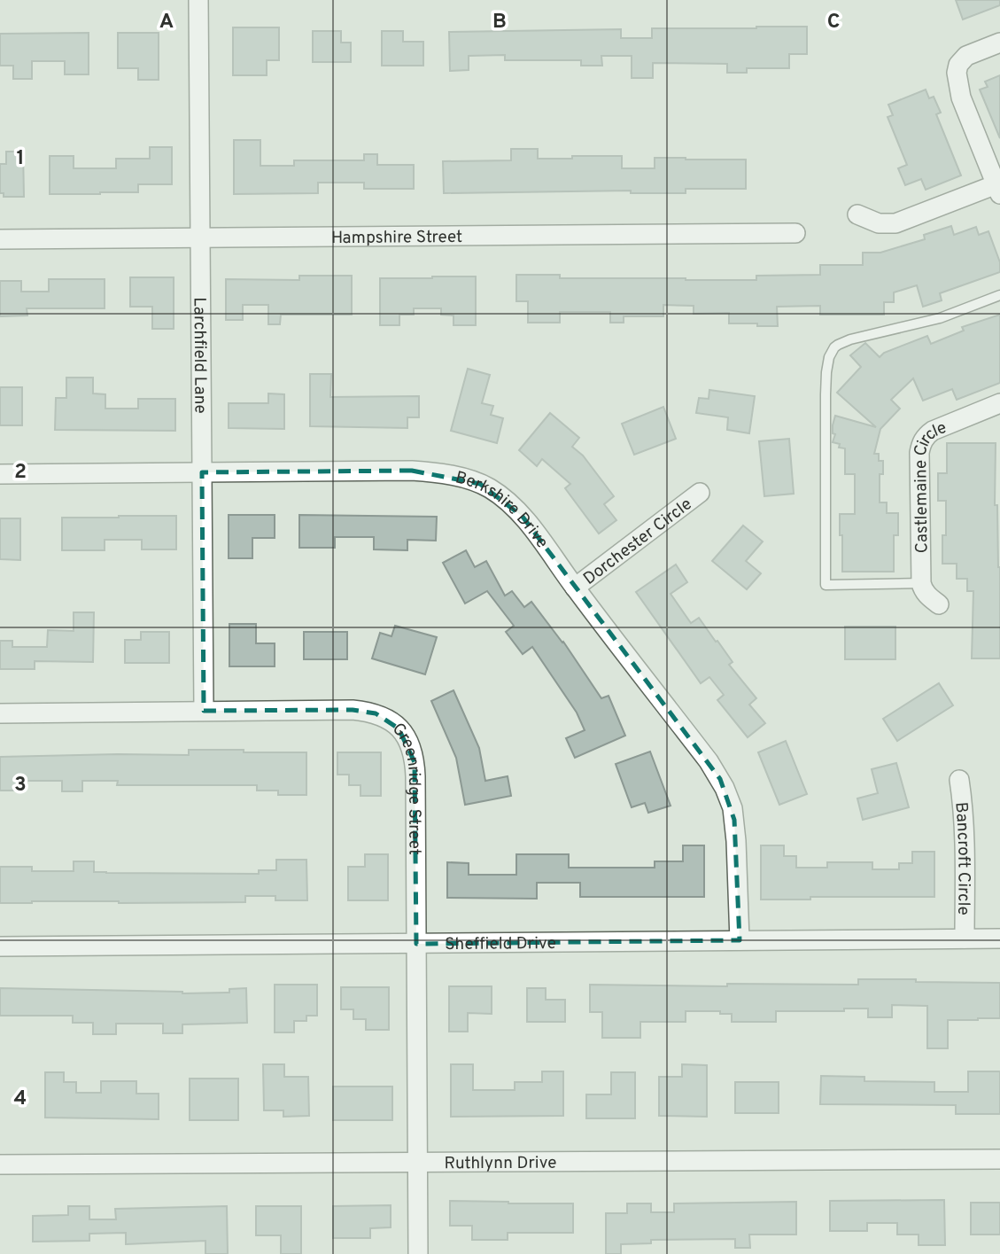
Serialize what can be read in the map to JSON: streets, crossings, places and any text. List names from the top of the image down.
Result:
{
  "streets": {
    "street": [
      "Hampshire Street",
      "Larchfield Lane",
      "Castlemaine Circle",
      "Berkshire Drive",
      "Dorchester Circle",
      "Greenridge Street",
      "Bancroft Circle",
      "Sheffield Drive",
      "Ruthlynn Drive"
    ]
  },
  "crossings": [
    ["Hampshire Street", "Larchfield Lane"],
    ["Larchfield Lane", "Berkshire Drive"],
    ["Larchfield Lane", "Greenridge Street"],
    ["Berkshire Drive", "Dorchester Circle"],
    ["Berkshire Drive", "Sheffield Drive"],
    ["Greenridge Street", "Sheffield Drive"],
    ["Greenridge Street", "Ruthlynn Drive"],
    ["Bancroft Circle", "Sheffield Drive"]
  ],
  "grid": {
    "columns": ["A", "B", "C"],
    "rows": [
      "1",
      "2",
      "3",
      "4"
    ]
  }
}
